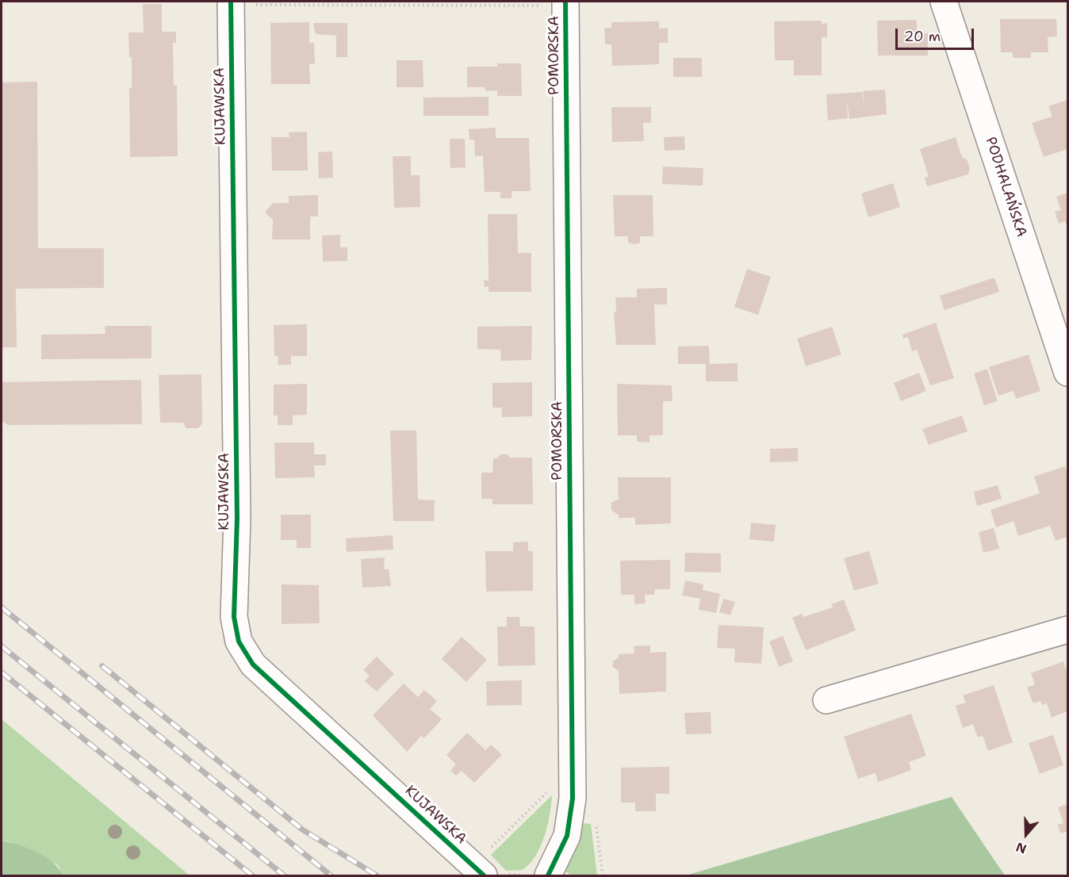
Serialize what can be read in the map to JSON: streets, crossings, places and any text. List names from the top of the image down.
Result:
{
  "streets": {
    "street": ["POMORSKA", "KUJAWSKA", "PODHALAŃSKA"]
  },
  "scale_bar": "20 m",
  "north": "bottom"
}
